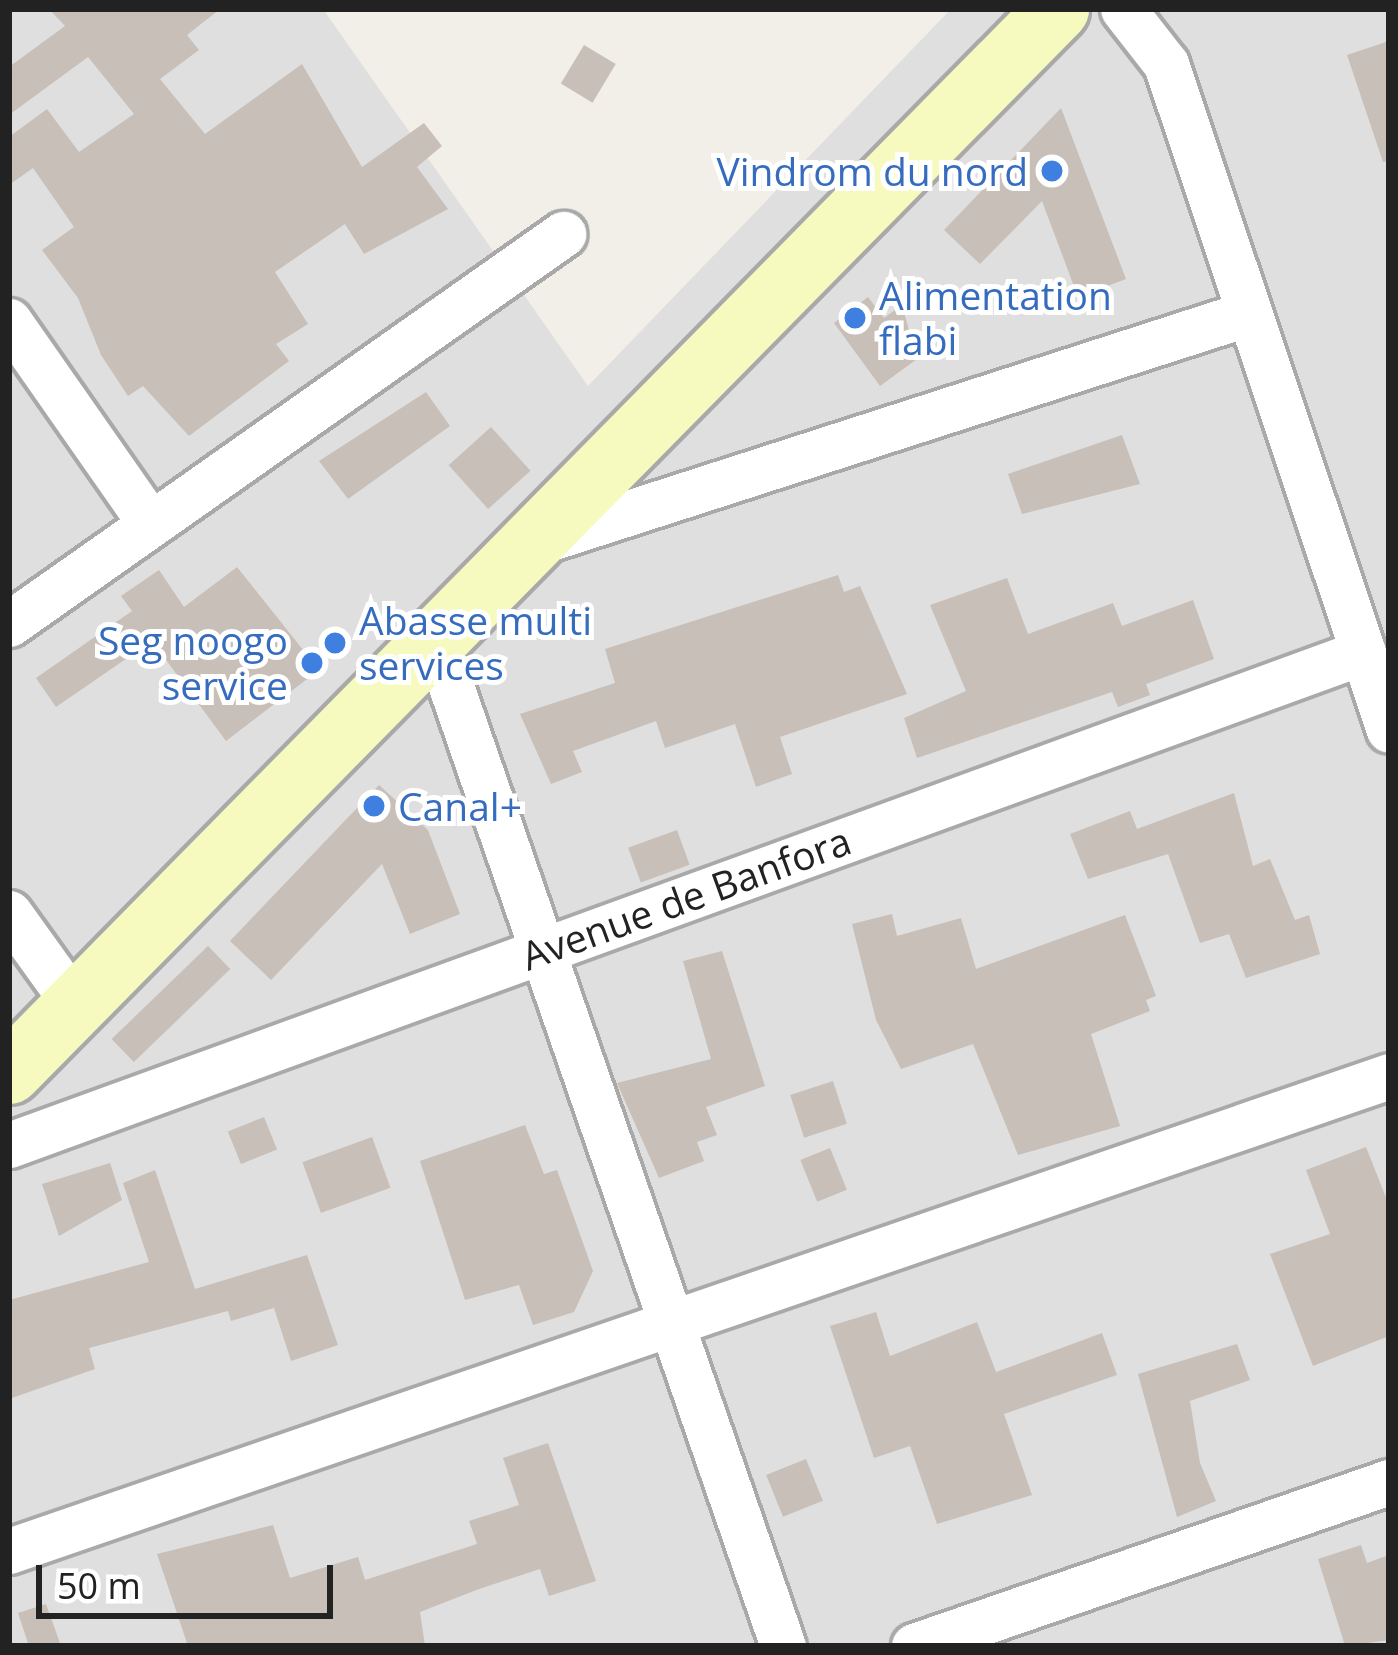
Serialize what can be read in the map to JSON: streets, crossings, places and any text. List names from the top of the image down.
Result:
{
  "streets": {
    "street": ["Avenue de Banfora"]
  },
  "places": [
    "Vindrom du nord",
    "Alimentation flabi",
    "Abasse multi services",
    "Seg noogo service",
    "Canal+"
  ],
  "scale_bar": "50 m"
}
